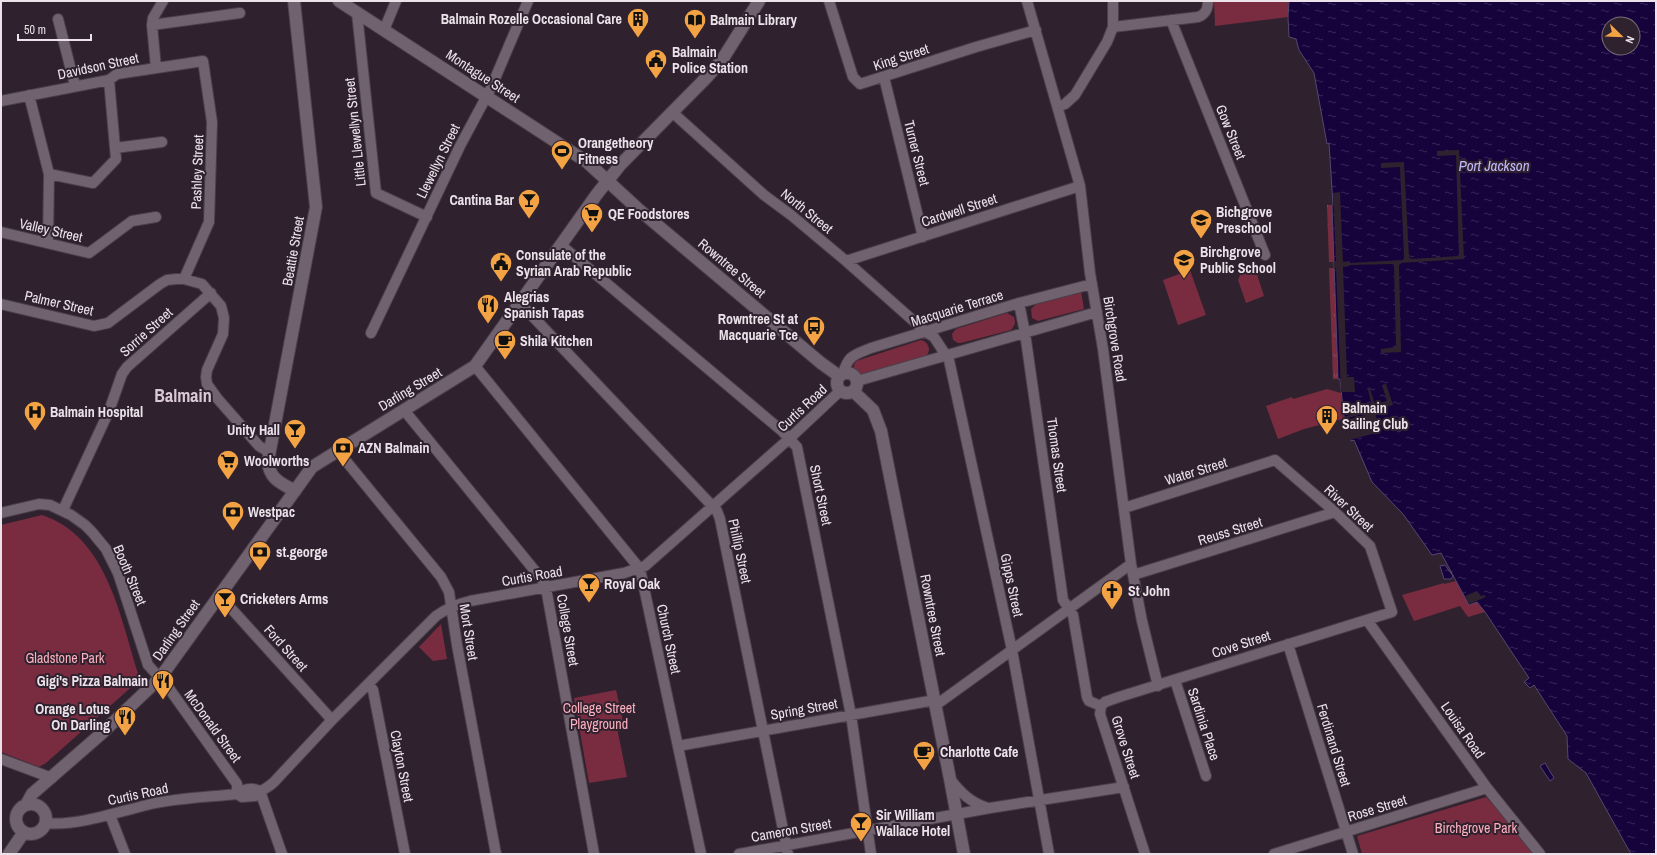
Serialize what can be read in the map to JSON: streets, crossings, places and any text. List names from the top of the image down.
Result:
{
  "streets": {
    "street": [
      "King Street",
      "Davidson Street",
      "Montague Street",
      "Little Llewellyn Street",
      "Gow Street",
      "Turner Street",
      "Llewellyn Street",
      "Pashley Street",
      "Cardwell Street",
      "North Street",
      "Valley Street",
      "Beattie Street",
      "Rowntree Street",
      "Palmer Street",
      "Macquarie Terrace",
      "Sorrie Street",
      "Birchgrove Road",
      "Darling Street",
      "Curtis Road",
      "Thomas Street",
      "Water Street",
      "Short Street",
      "River Street",
      "Reuss Street",
      "Phillip Street",
      "Booth Street",
      "Gipps Street",
      "College Street",
      "Mort Street",
      "Church Street",
      "Cove Street",
      "Ford Street",
      "Spring Street",
      "Sardinia Place",
      "McDonald Street",
      "Louisa Road",
      "Ferdinand Street",
      "Grove Street",
      "Clayton Street",
      "Rose Street",
      "Cameron Street"
    ]
  },
  "crossings": [
    ["King Street", "Turner Street"],
    ["King Street", "Birchgrove Road"],
    ["Davidson Street", "Pashley Street"],
    ["Montague Street", "Little Llewellyn Street"],
    ["Montague Street", "Llewellyn Street"],
    ["Montague Street", "Rowntree Street"],
    ["Montague Street", "Darling Street"],
    ["Little Llewellyn Street", "Llewellyn Street"],
    ["Turner Street", "Cardwell Street"],
    ["Pashley Street", "Palmer Street"],
    ["Cardwell Street", "North Street"],
    ["Cardwell Street", "Birchgrove Road"],
    ["North Street", "Macquarie Terrace"],
    ["North Street", "Darling Street"],
    ["North Street", "Gipps Street"],
    ["Beattie Street", "Palmer Street"],
    ["Beattie Street", "Darling Street"],
    ["Rowntree Street", "Macquarie Terrace"],
    ["Rowntree Street", "Darling Street"],
    ["Rowntree Street", "Curtis Road"],
    ["Rowntree Street", "Spring Street"],
    ["Rowntree Street", "Cameron Street"],
    ["Palmer Street", "Sorrie Street"],
    ["Macquarie Terrace", "Birchgrove Road"],
    ["Macquarie Terrace", "Curtis Road"],
    ["Macquarie Terrace", "Thomas Street"],
    ["Macquarie Terrace", "Gipps Street"],
    ["Sorrie Street", "Booth Street"],
    ["Birchgrove Road", "Water Street"],
    ["Birchgrove Road", "Reuss Street"],
    ["Birchgrove Road", "Cove Street"],
    ["Birchgrove Road", "Spring Street"],
    ["Darling Street", "Curtis Road"],
    ["Darling Street", "Short Street"],
    ["Darling Street", "Phillip Street"],
    ["Darling Street", "Booth Street"],
    ["Darling Street", "College Street"],
    ["Darling Street", "Mort Street"],
    ["Darling Street", "Church Street"],
    ["Darling Street", "Ford Street"],
    ["Darling Street", "McDonald Street"],
    ["Curtis Road", "Short Street"],
    ["Curtis Road", "Phillip Street"],
    ["Curtis Road", "College Street"],
    ["Curtis Road", "Mort Street"],
    ["Curtis Road", "Church Street"],
    ["Curtis Road", "Ford Street"],
    ["Curtis Road", "McDonald Street"],
    ["Curtis Road", "Clayton Street"],
    ["Thomas Street", "Spring Street"],
    ["Thomas Street", "Grove Street"],
    ["Water Street", "River Street"],
    ["Short Street", "Spring Street"],
    ["Short Street", "Cameron Street"],
    ["River Street", "Reuss Street"],
    ["River Street", "Cove Street"],
    ["Phillip Street", "Spring Street"],
    ["Phillip Street", "Cameron Street"],
    ["Booth Street", "McDonald Street"],
    ["Gipps Street", "Spring Street"],
    ["Gipps Street", "Cameron Street"],
    ["Church Street", "Spring Street"],
    ["Cove Street", "Sardinia Place"],
    ["Cove Street", "Louisa Road"],
    ["Cove Street", "Ferdinand Street"],
    ["Cove Street", "Grove Street"],
    ["Spring Street", "Grove Street"],
    ["Louisa Road", "Rose Street"],
    ["Ferdinand Street", "Rose Street"],
    ["Grove Street", "Cameron Street"]
  ],
  "districts": ["Balmain"],
  "water": ["Port Jackson"],
  "parks": ["Gladstone Park", "College Street Playground", "Birchgrove Park"],
  "places": {
    "building": ["Balmain Rozelle Occasional Care", "Balmain Sailing Club"],
    "library": ["Balmain Library"],
    "public building": ["Balmain Police Station", "Consulate of the Syrian Arab Republic"],
    "sports": ["Orangetheory Fitness"],
    "bar": [
      "Cantina Bar",
      "Unity Hall",
      "Royal Oak",
      "Cricketers Arms",
      "Sir William Wallace Hotel"
    ],
    "supermarket": ["QE Foodstores", "Woolworths"],
    "school or university": ["Bichgrove Preschool", "Birchgrove Public School"],
    "restaurant": ["Alegrias Spanish Tapas", "Gigi's Pizza Balmain", "Orange Lotus On Darling"],
    "bus stop": ["Rowntree St at Macquarie Tce"],
    "cafe": ["Shila Kitchen", "Charlotte Cafe"],
    "hospital": ["Balmain Hospital"],
    "bank": ["AZN Balmain", "Westpac", "st.george"],
    "church": ["St John"]
  },
  "scale_bar": "50 m",
  "north": "bottom right"
}
